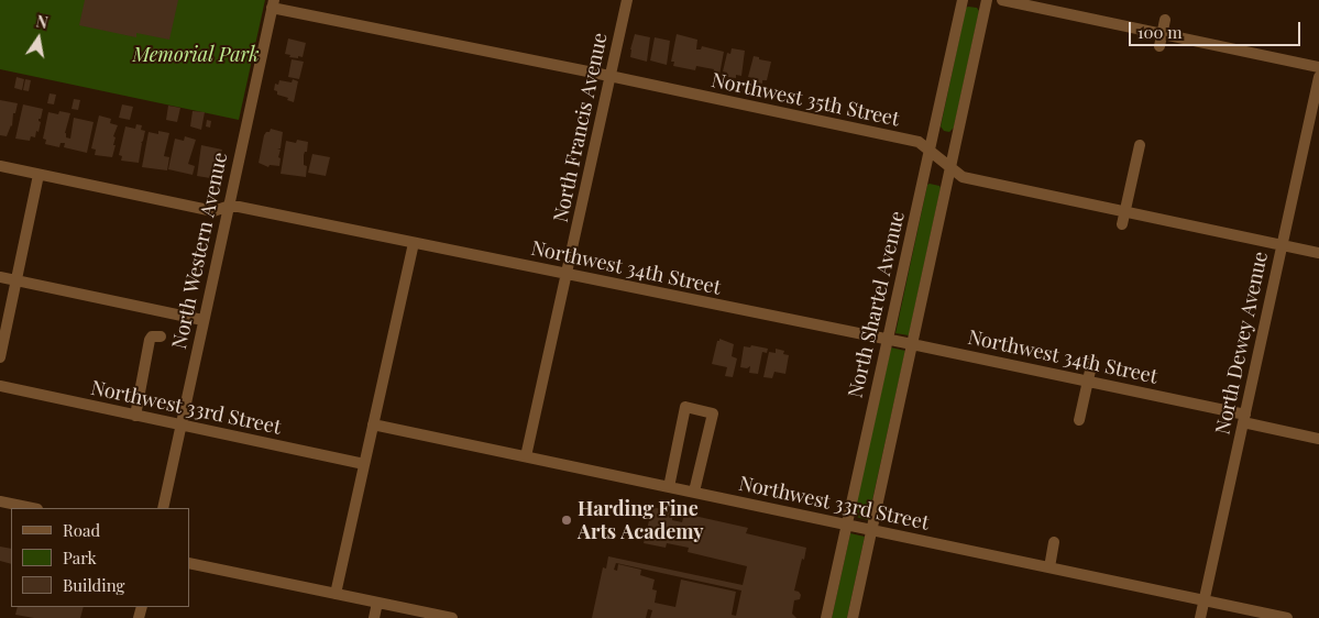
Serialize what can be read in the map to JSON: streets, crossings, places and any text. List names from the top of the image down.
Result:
{
  "streets": {
    "street": [
      "Northwest 35th Street",
      "North Francis Avenue",
      "North Western Avenue",
      "Northwest 34th Street",
      "North Shartel Avenue",
      "North Dewey Avenue",
      "Northwest 33rd Street"
    ]
  },
  "crossings": [
    ["Northwest 35th Street", "North Francis Avenue"],
    ["Northwest 35th Street", "North Western Avenue"],
    ["Northwest 35th Street", "North Shartel Avenue"],
    ["Northwest 35th Street", "North Dewey Avenue"],
    ["North Francis Avenue", "Northwest 34th Street"],
    ["North Francis Avenue", "Northwest 33rd Street"],
    ["North Western Avenue", "Northwest 34th Street"],
    ["North Western Avenue", "Northwest 33rd Street"],
    ["Northwest 34th Street", "North Shartel Avenue"],
    ["Northwest 34th Street", "North Dewey Avenue"],
    ["North Shartel Avenue", "Northwest 33rd Street"],
    ["North Dewey Avenue", "Northwest 33rd Street"]
  ],
  "parks": ["Memorial Park"],
  "places": ["Harding Fine Arts Academy"],
  "legend": ["Road", "Park", "Building"],
  "scale_bar": "100 m",
  "north": "top"
}
